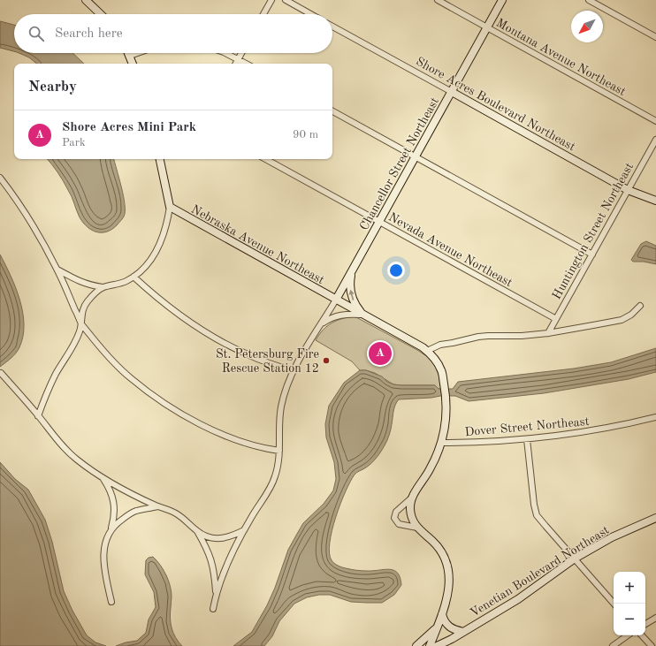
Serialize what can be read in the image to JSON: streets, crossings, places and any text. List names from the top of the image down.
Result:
{
  "streets": {
    "street": [
      "Montana Avenue Northeast",
      "Shore Acres Boulevard Northeast",
      "Chancellor Street Northeast",
      "Huntington Street Northeast",
      "Nebraska Avenue Northeast",
      "Nevada Avenue Northeast",
      "Dover Street Northeast",
      "Venetian Boulevard Northeast"
    ]
  },
  "crossings": [
    ["Montana Avenue Northeast", "Chancellor Street Northeast"],
    ["Shore Acres Boulevard Northeast", "Chancellor Street Northeast"],
    ["Shore Acres Boulevard Northeast", "Huntington Street Northeast"],
    ["Chancellor Street Northeast", "Nebraska Avenue Northeast"],
    ["Chancellor Street Northeast", "Nevada Avenue Northeast"],
    ["Huntington Street Northeast", "Nevada Avenue Northeast"],
    ["Nebraska Avenue Northeast", "Dover Street Northeast"]
  ],
  "places": ["St. Petersburg Fire Rescue Station 12"],
  "north": "bottom left",
  "page": {
    "search": "Search here",
    "heading": "Nearby",
    "list": [
      {
        "mark": "A",
        "name": "Shore Acres Mini Park",
        "note": "Park",
        "value": "90 m"
      }
    ],
    "pins": "A",
    "map_buttons": ["+", "−"]
  }
}
